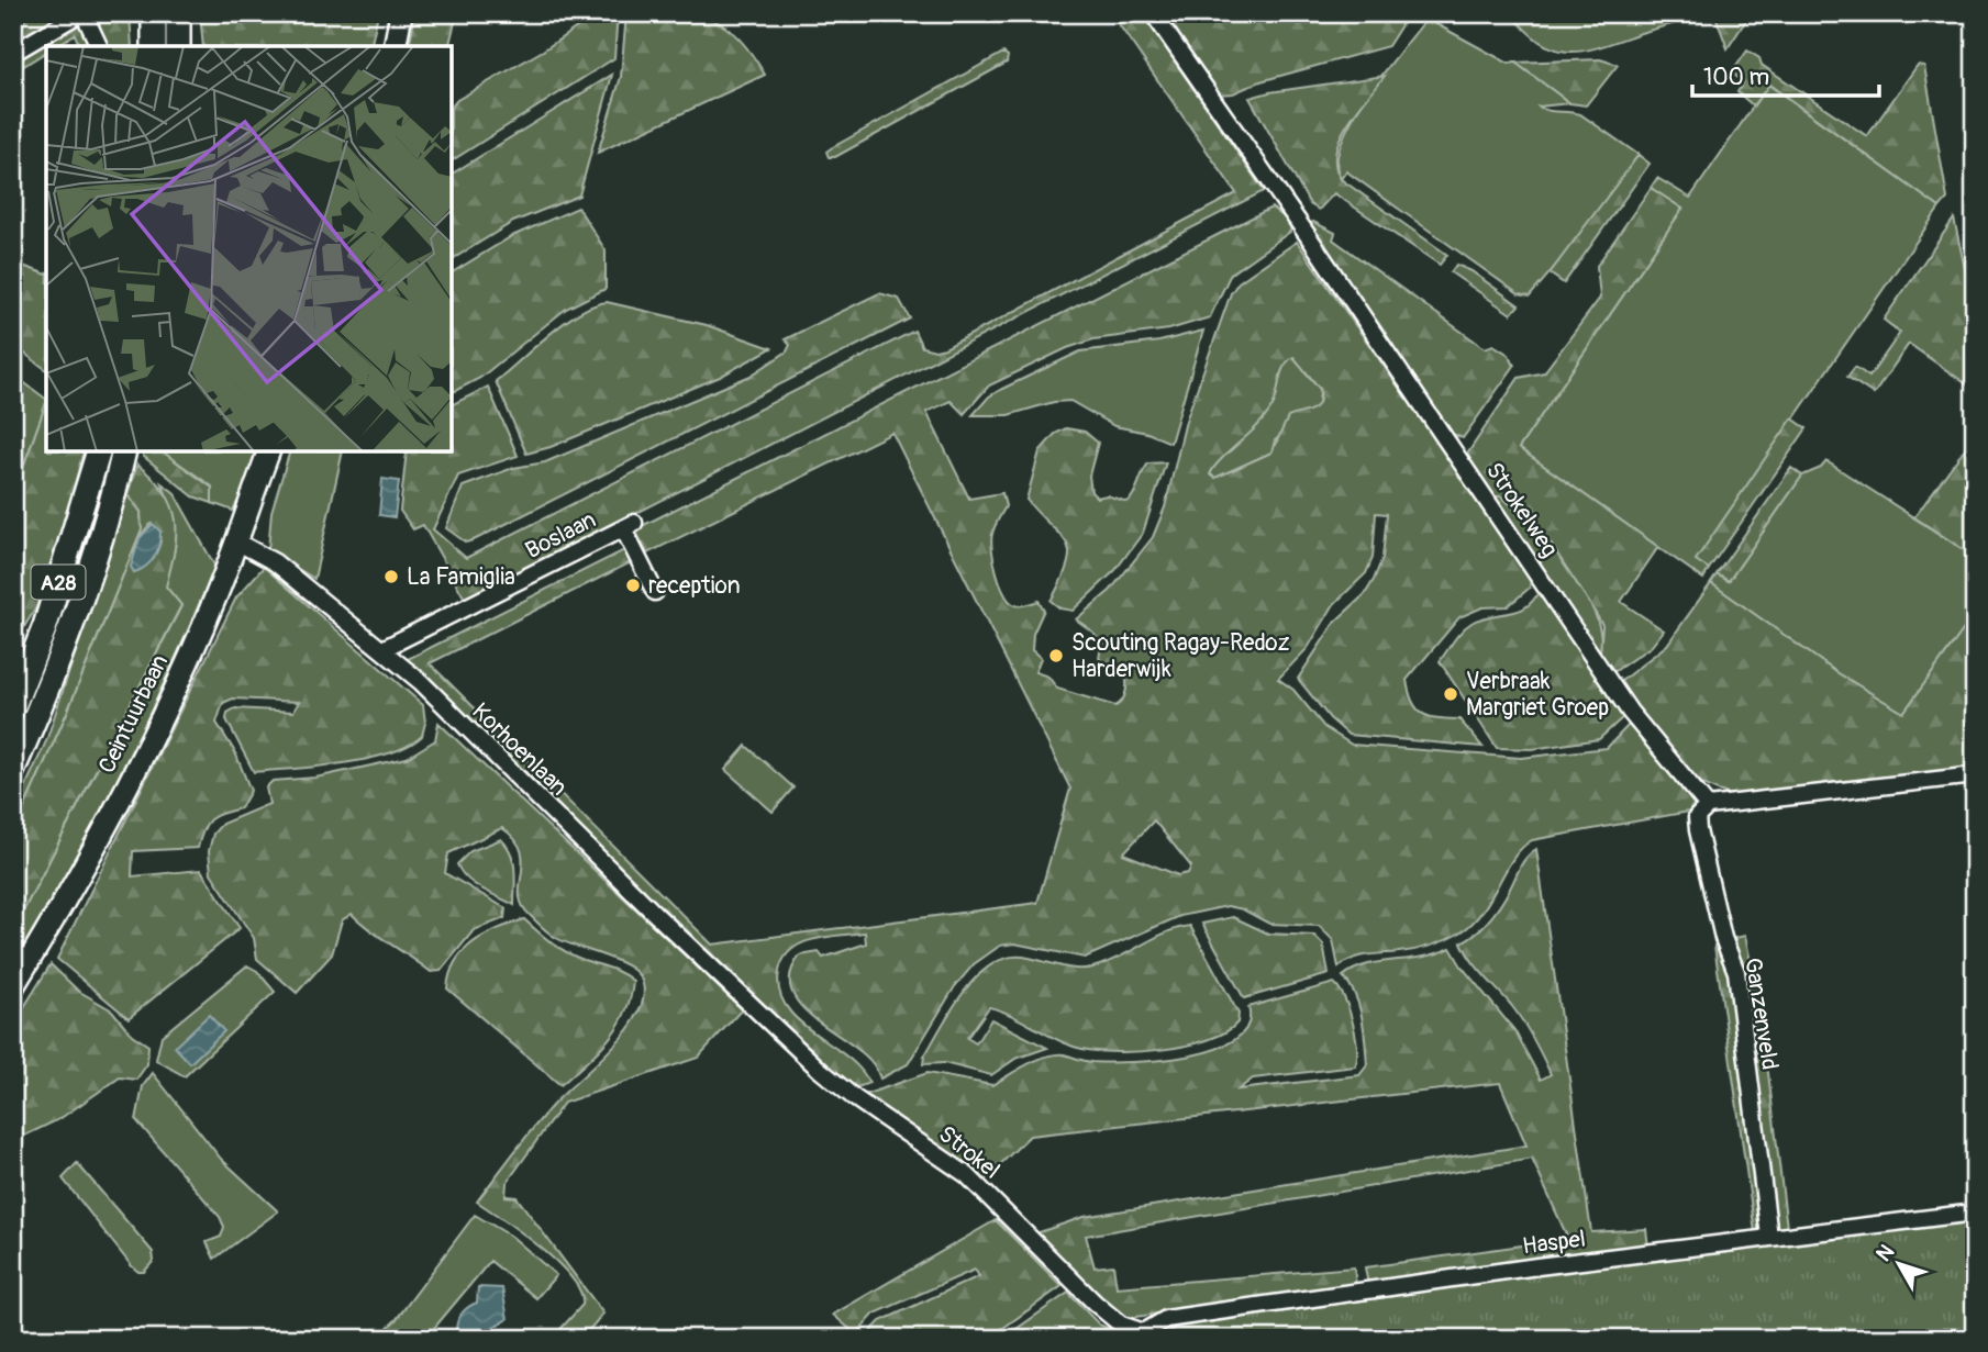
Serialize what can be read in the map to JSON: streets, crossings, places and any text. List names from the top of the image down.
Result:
{
  "streets": {
    "highway": ["A28"],
    "main road": ["Ceintuurbaan"],
    "street": [
      "Strokelweg",
      "Boslaan",
      "Korhoenlaan",
      "Ganzenveld",
      "Strokel",
      "Haspel"
    ]
  },
  "crossings": [
    ["Strokelweg", "Ganzenveld"],
    ["Boslaan", "Korhoenlaan"],
    ["Ceintuurbaan", "Korhoenlaan"],
    ["Korhoenlaan", "Strokel"],
    ["Ganzenveld", "Haspel"],
    ["Strokel", "Haspel"]
  ],
  "places": [
    "La Famiglia",
    "reception",
    "Scouting Ragay-Redoz Harderwijk",
    "Verbraak Margriet Groep"
  ],
  "scale_bar": "100 m",
  "north": "top left"
}
